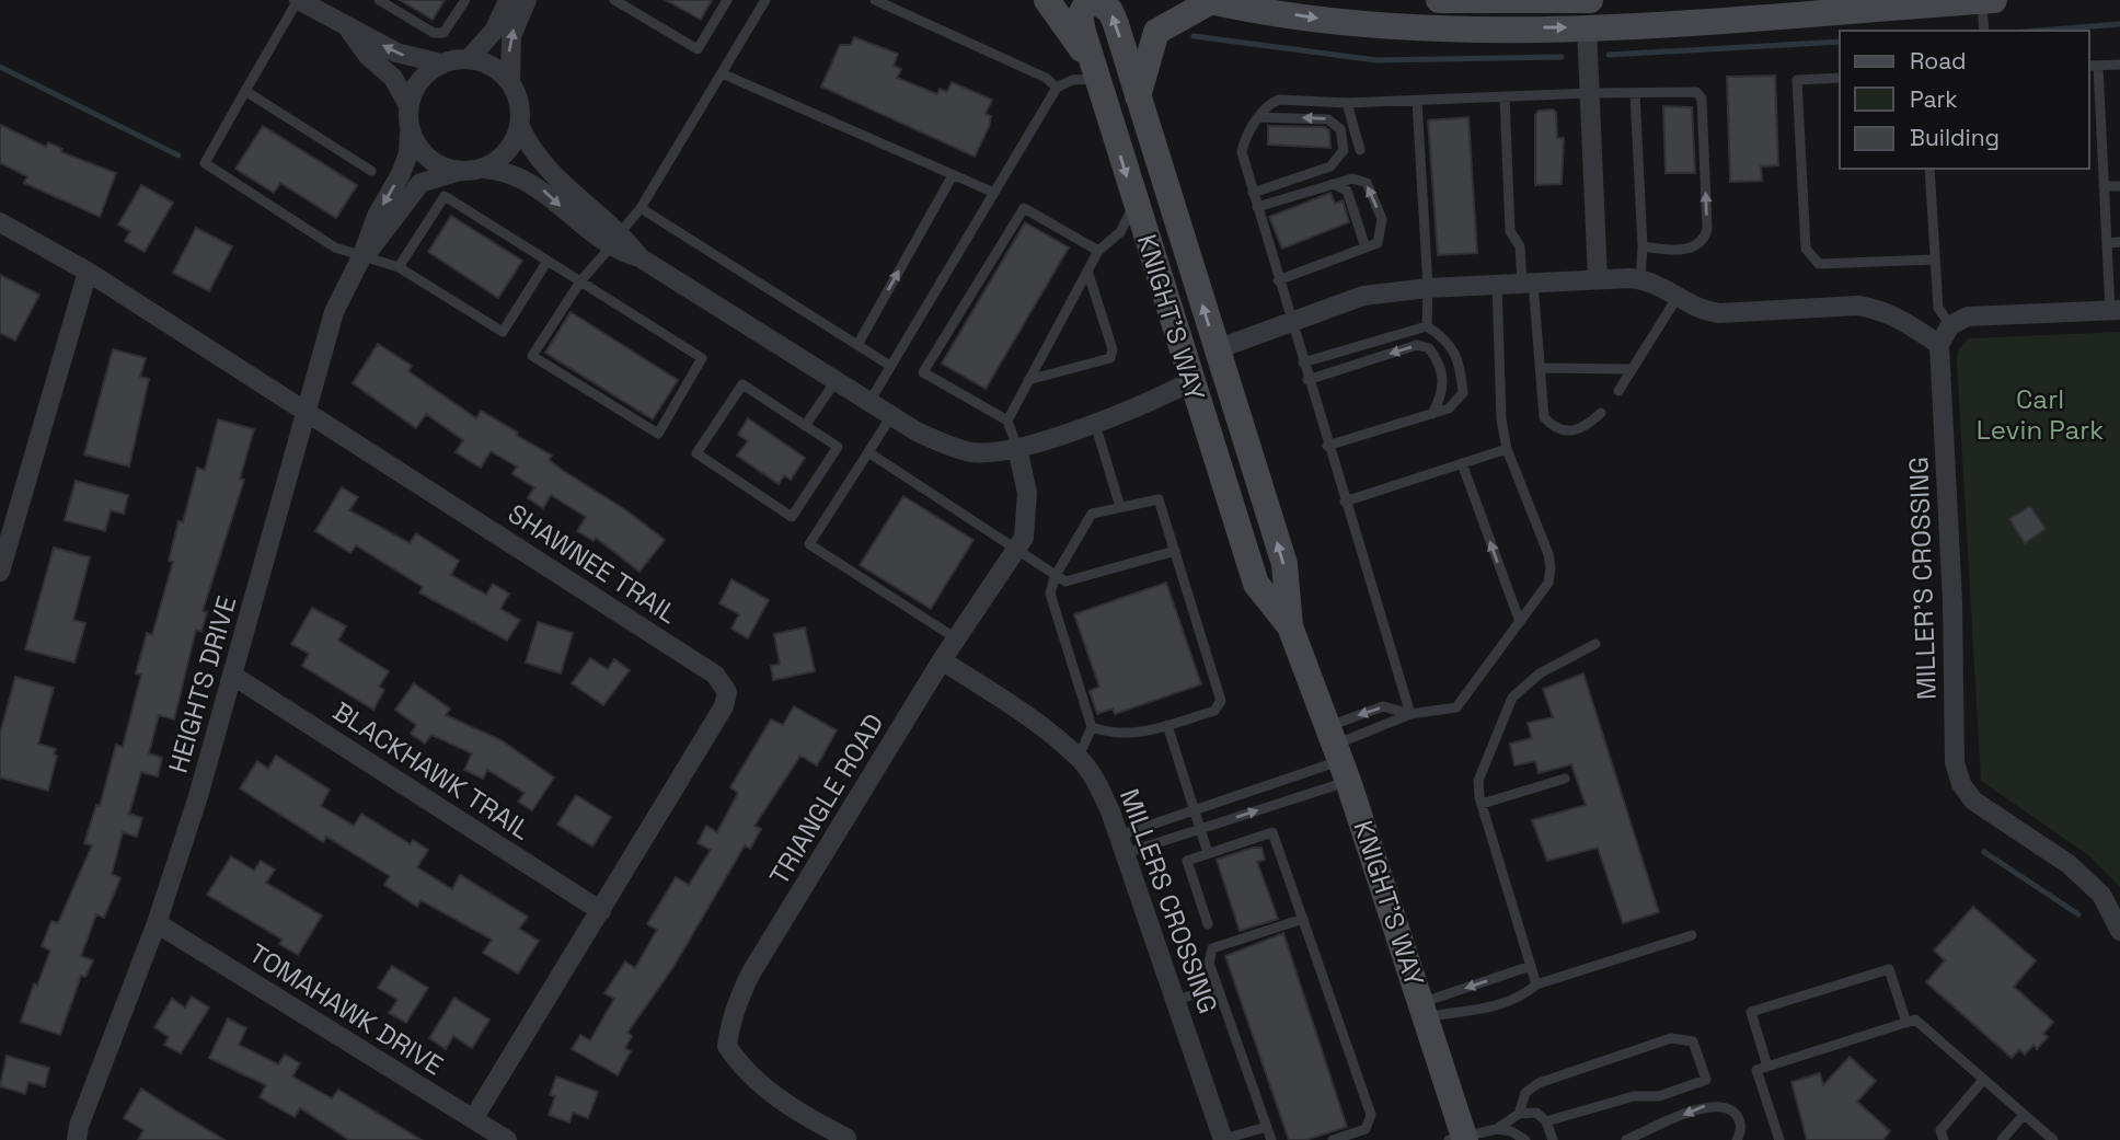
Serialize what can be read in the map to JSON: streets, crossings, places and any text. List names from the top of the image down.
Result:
{
  "streets": {
    "main road": ["KNIGHT'S WAY"],
    "street": [
      "SHAWNEE TRAIL",
      "MILLER'S CROSSING",
      "HEIGHTS DRIVE",
      "BLACKHAWK TRAIL",
      "TRIANGLE ROAD",
      "MILLERS CROSSING",
      "TOMAHAWK DRIVE"
    ]
  },
  "crossings": [
    ["SHAWNEE TRAIL", "HEIGHTS DRIVE"],
    ["SHAWNEE TRAIL", "BLACKHAWK TRAIL"],
    ["SHAWNEE TRAIL", "TOMAHAWK DRIVE"],
    ["HEIGHTS DRIVE", "BLACKHAWK TRAIL"],
    ["HEIGHTS DRIVE", "TOMAHAWK DRIVE"],
    ["TRIANGLE ROAD", "MILLERS CROSSING"]
  ],
  "parks": ["Carl Levin Park"],
  "legend": ["Road", "Park", "Building"]
}
